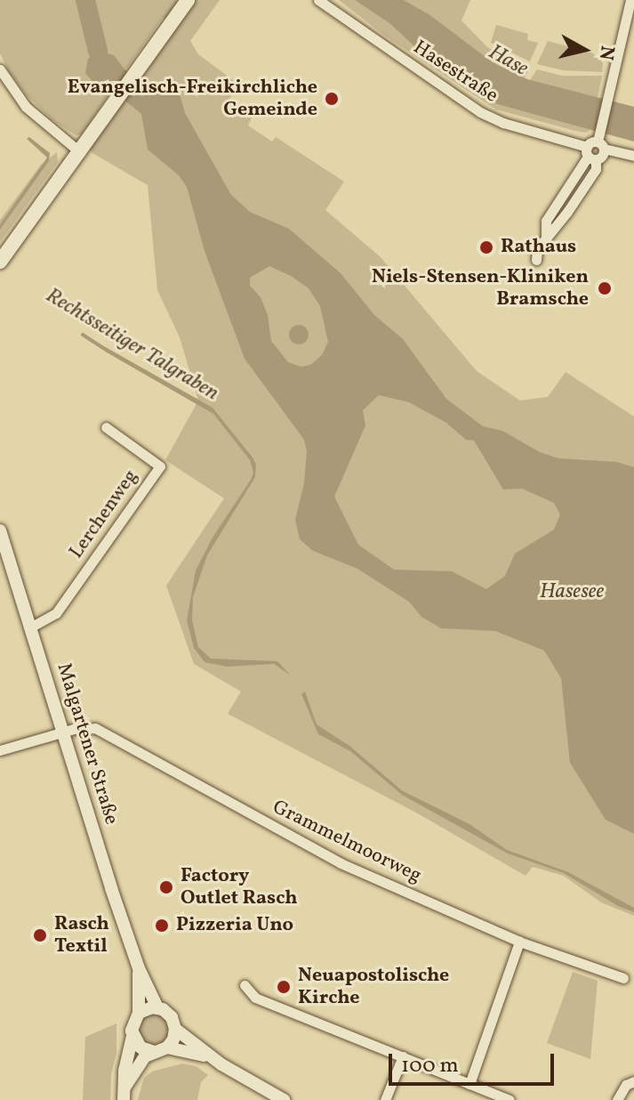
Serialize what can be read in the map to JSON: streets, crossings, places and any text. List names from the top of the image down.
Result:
{
  "streets": {
    "street": [
      "Hasestraße",
      "Lerchenweg",
      "Malgartener Straße",
      "Grammelmoorweg"
    ]
  },
  "crossings": [
    ["Lerchenweg", "Malgartener Straße"],
    ["Malgartener Straße", "Grammelmoorweg"]
  ],
  "water": ["Hase", "Rechtsseitiger Talgraben", "Hasesee"],
  "places": [
    "Evangelisch-Freikirchliche Gemeinde",
    "Rathaus",
    "Niels-Stensen-Kliniken Bramsche",
    "Factory Outlet Rasch",
    "Pizzeria Uno",
    "Rasch Textil",
    "Neuapostolische Kirche"
  ],
  "scale_bar": "100 m",
  "north": "right"
}
